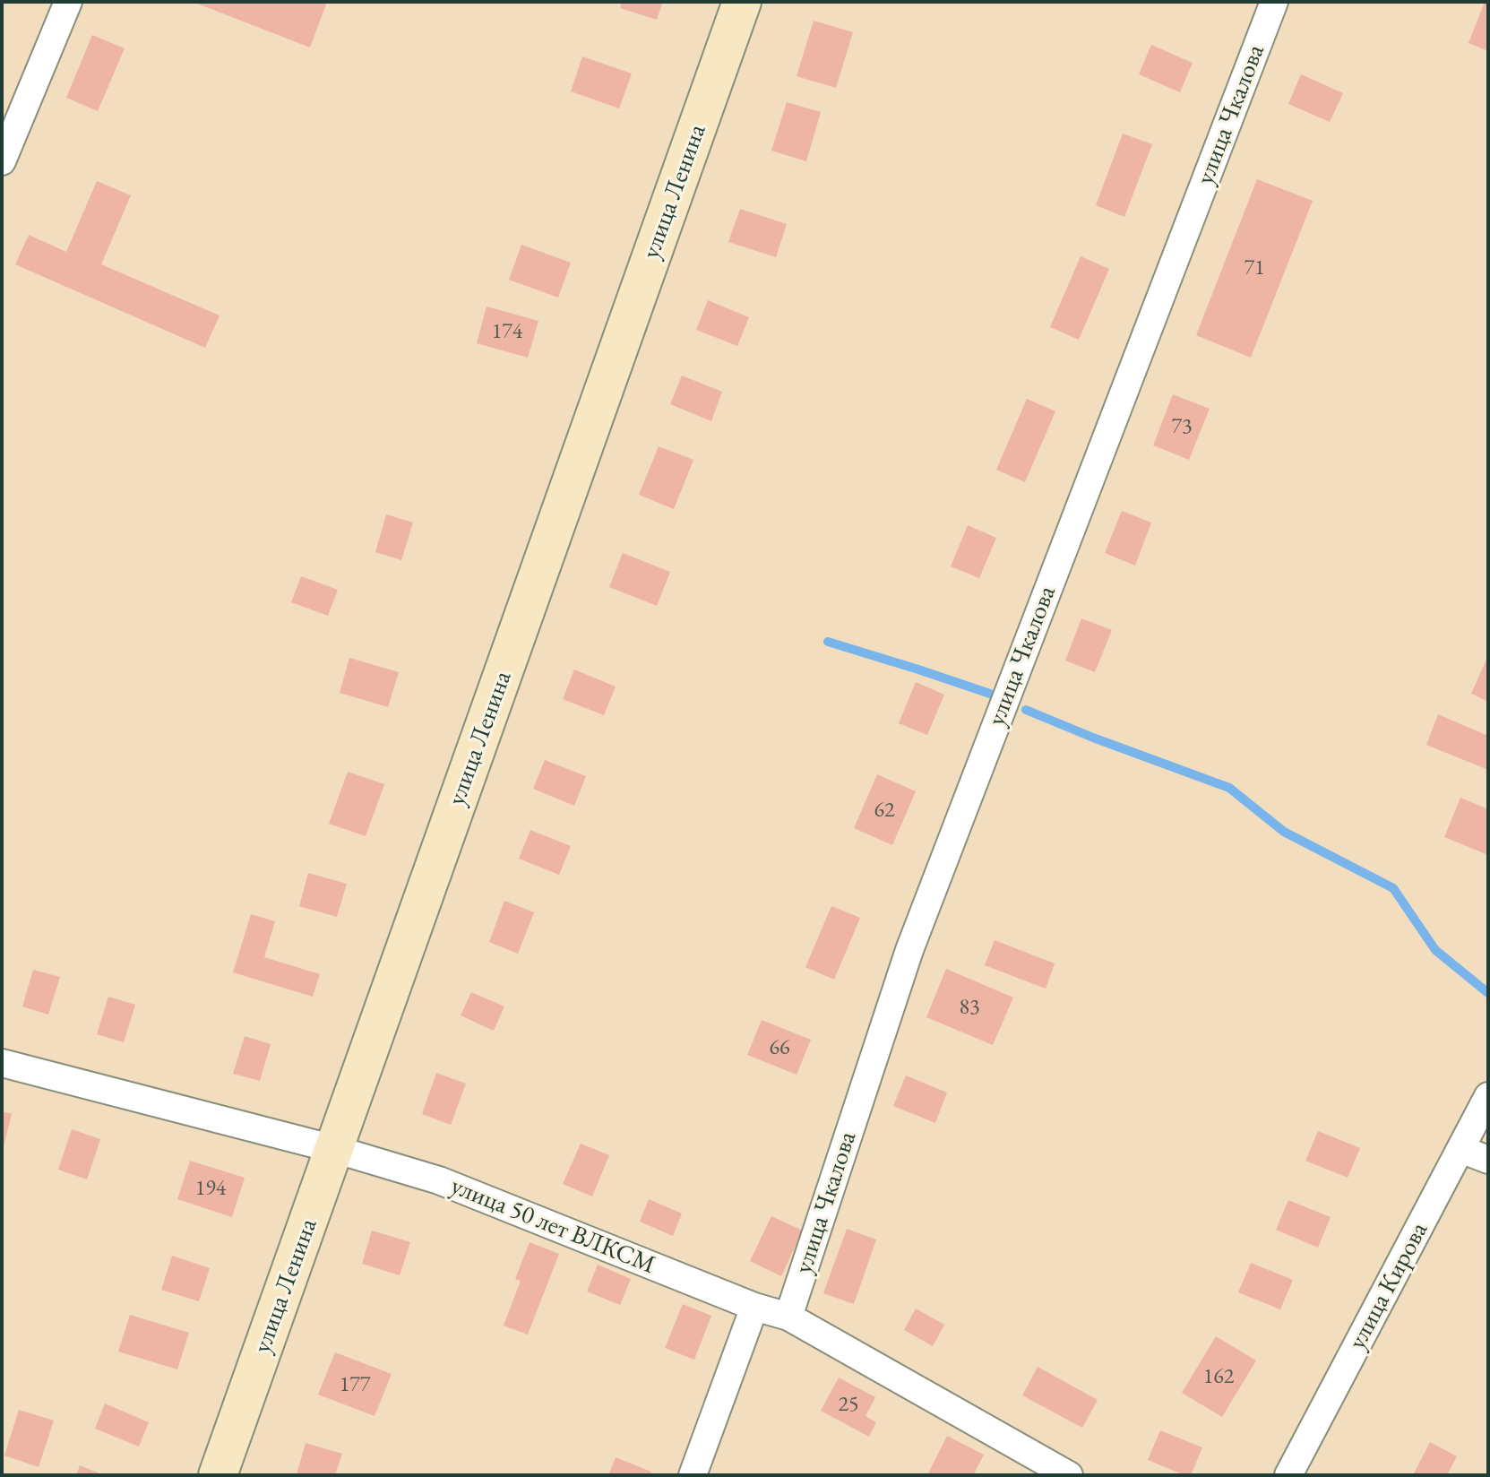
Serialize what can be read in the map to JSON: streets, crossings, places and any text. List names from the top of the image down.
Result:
{
  "streets": {
    "main road": ["улица Ленина"],
    "street": ["улица Чкалова", "улица 50 лет ВЛКСМ", "улица Кирова"]
  },
  "crossings": [
    ["улица Чкалова", "улица 50 лет ВЛКСМ"],
    ["улица Ленина", "улица 50 лет ВЛКСМ"]
  ],
  "house_numbers": [
    "71",
    "174",
    "73",
    "62",
    "83",
    "66",
    "194",
    "162",
    "177",
    "25"
  ]
}
